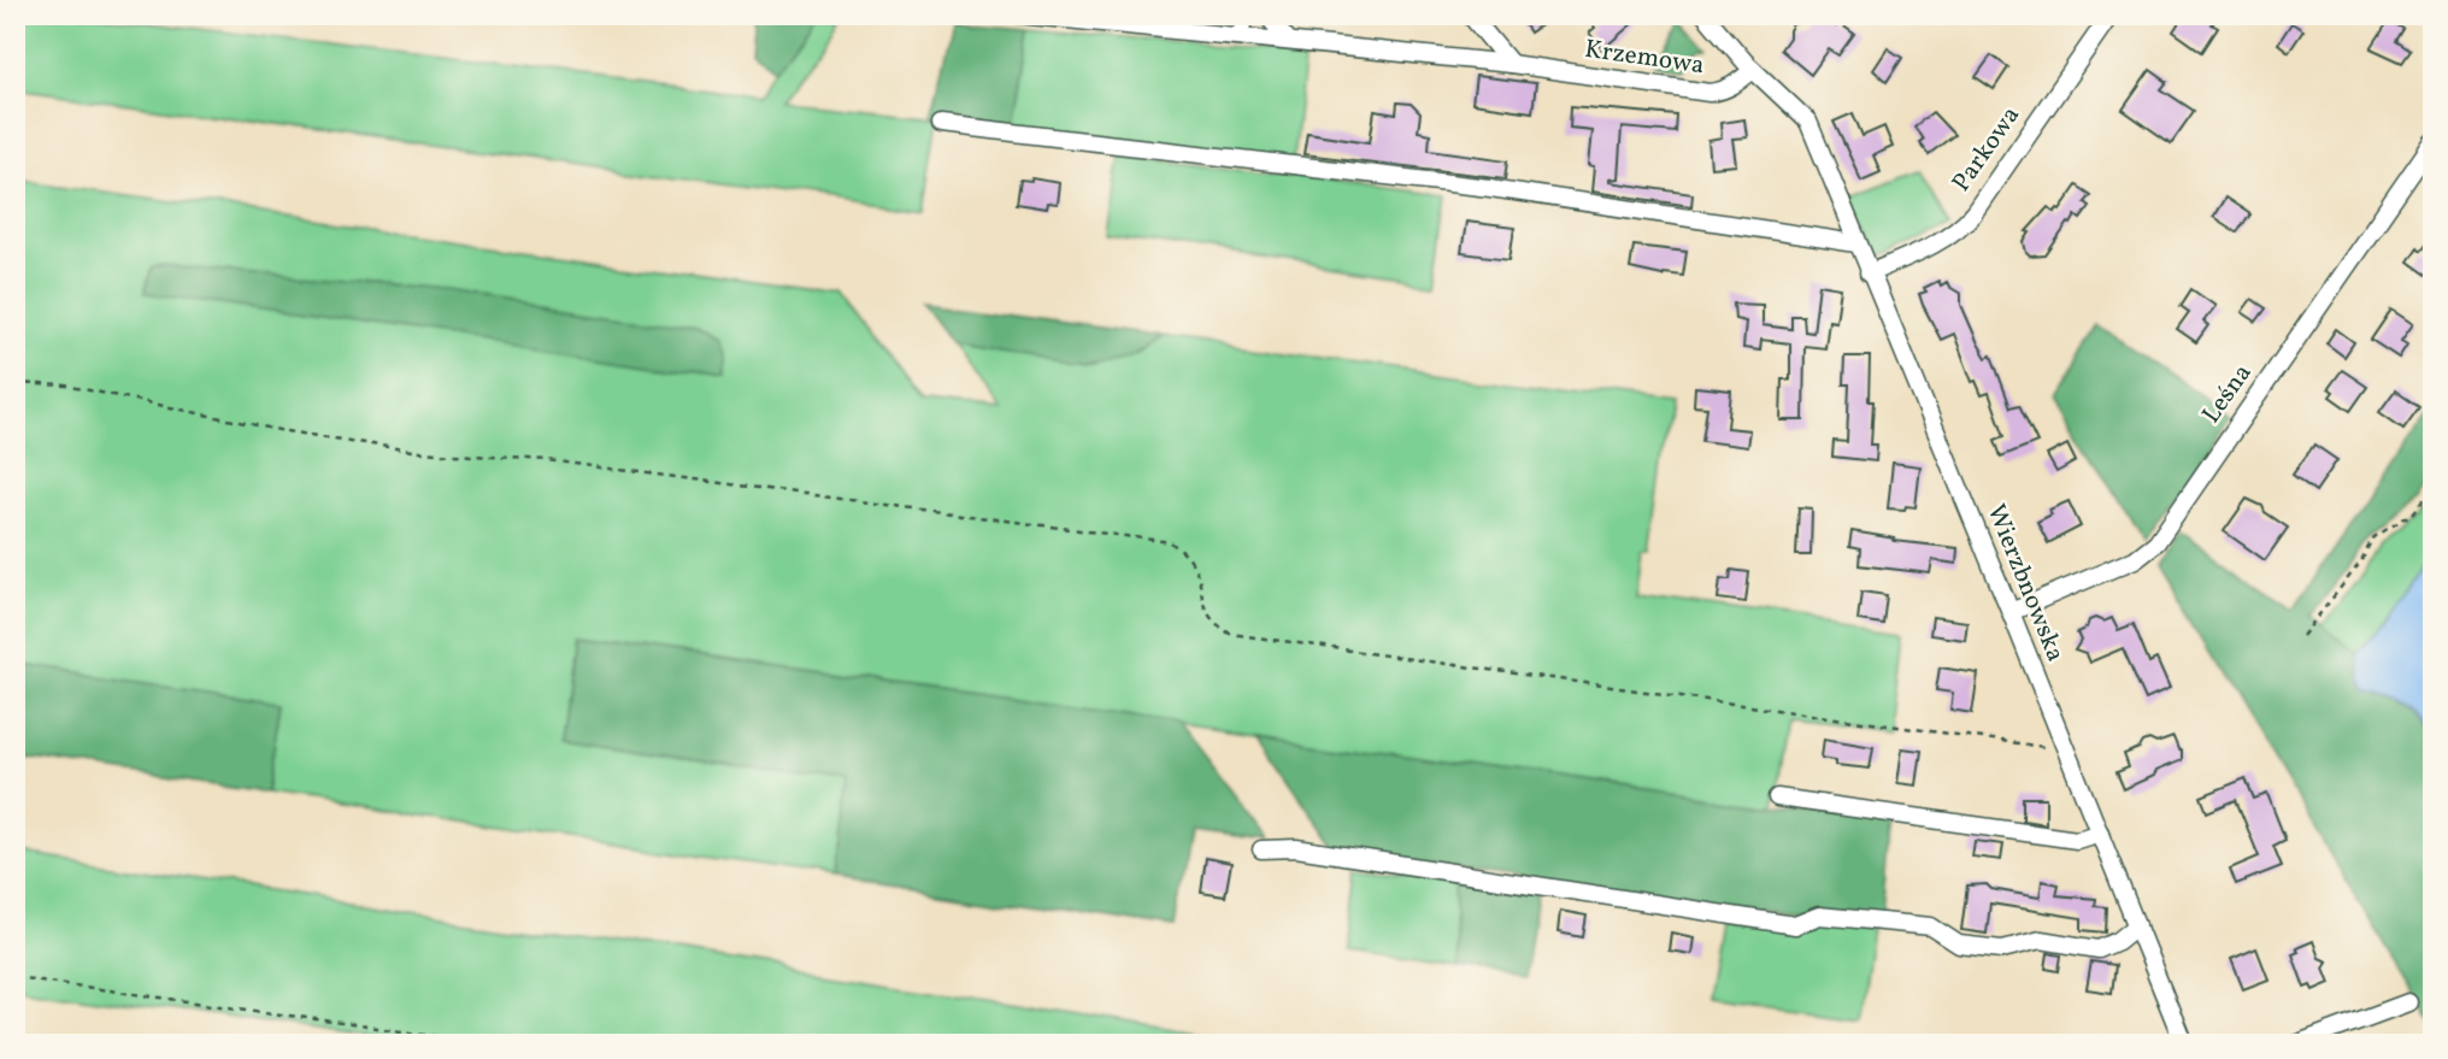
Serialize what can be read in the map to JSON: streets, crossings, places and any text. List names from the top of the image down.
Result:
{
  "streets": {
    "street": [
      "Krzemowa",
      "Parkowa",
      "Leśna",
      "Wierzbnowska"
    ]
  },
  "crossings": [
    ["Krzemowa", "Wierzbnowska"],
    ["Parkowa", "Wierzbnowska"],
    ["Leśna", "Wierzbnowska"]
  ]
}
